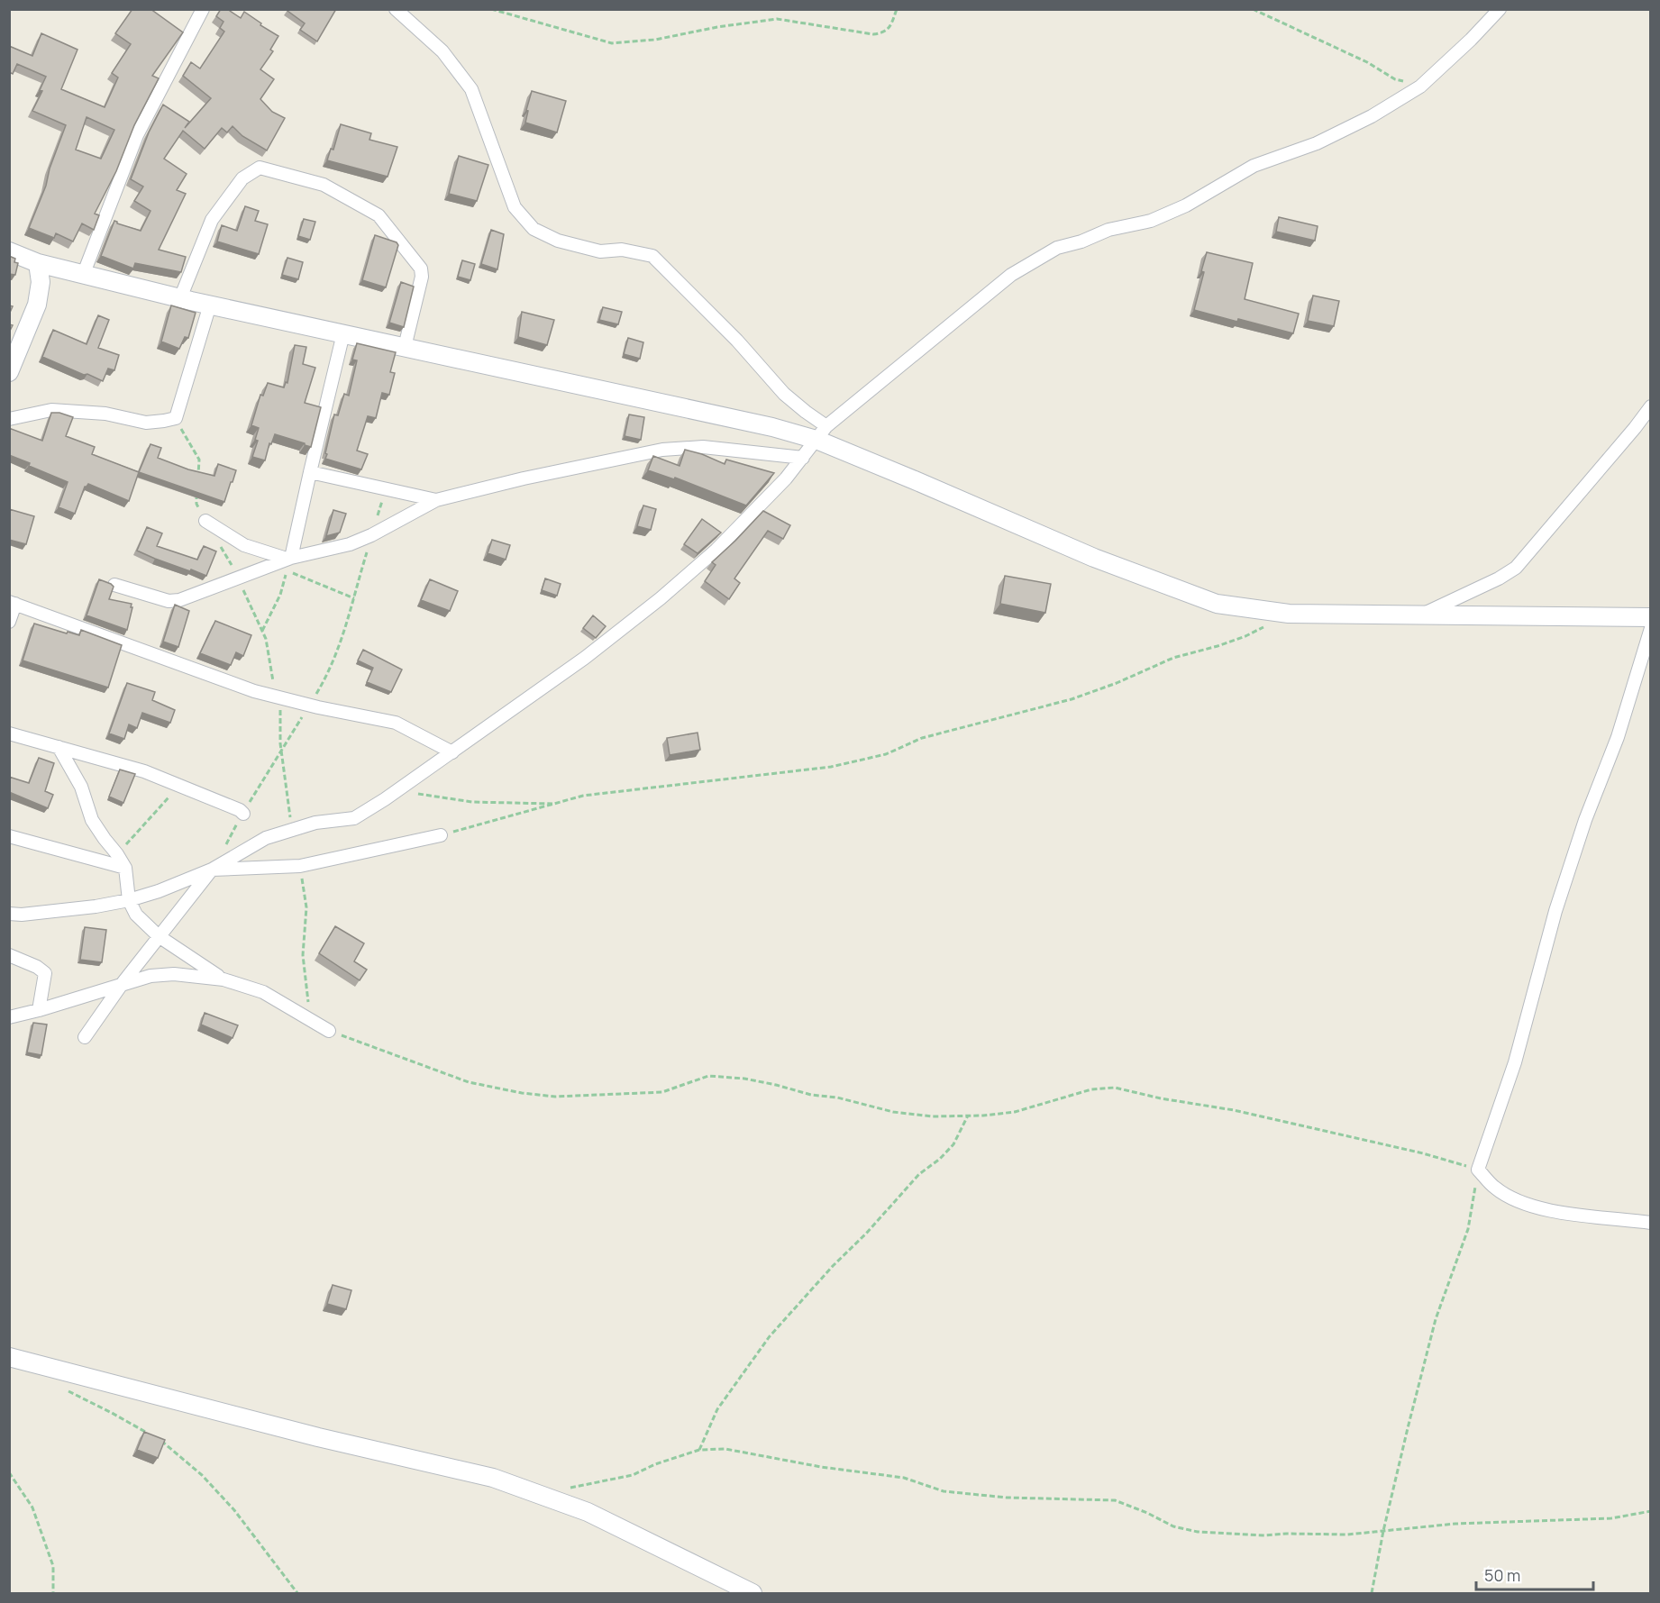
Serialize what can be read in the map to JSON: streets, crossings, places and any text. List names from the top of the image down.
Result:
{
  "scale_bar": "50 m"
}
